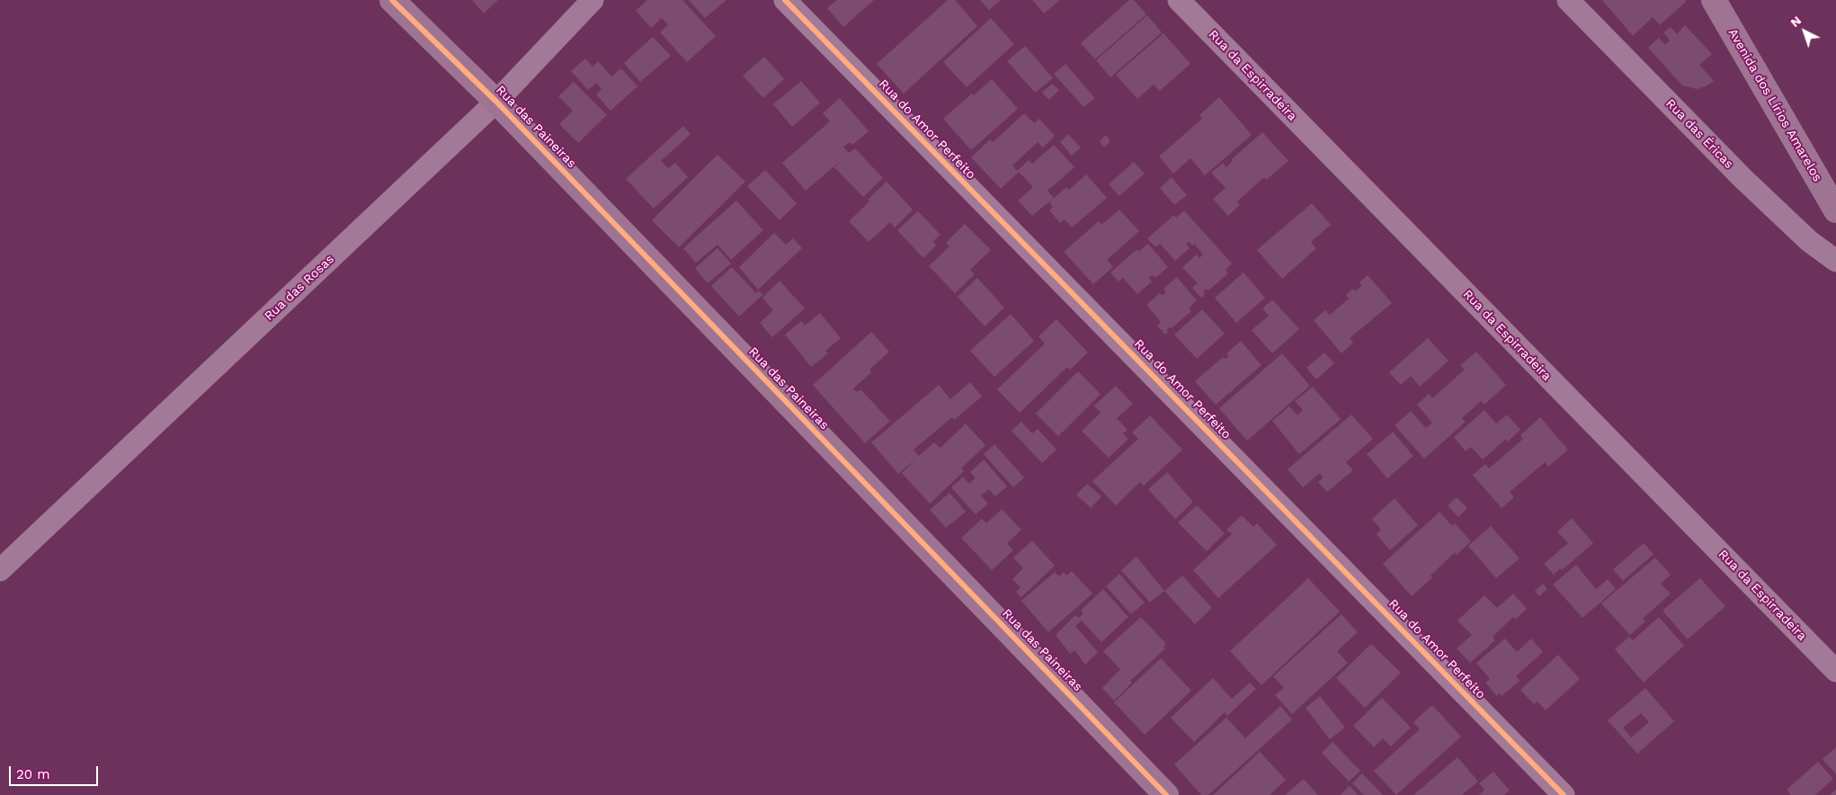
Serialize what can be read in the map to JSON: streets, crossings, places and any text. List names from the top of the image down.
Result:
{
  "streets": {
    "street": [
      "Rua da Espirradeira",
      "Avenida dos Lírios Amarelos",
      "Rua das Paineiras",
      "Rua do Amor Perfeito",
      "Rua das Éricas",
      "Rua das Rosas"
    ]
  },
  "crossings": [
    ["Rua das Paineiras", "Rua das Rosas"]
  ],
  "scale_bar": "20 m",
  "north": "top left"
}
